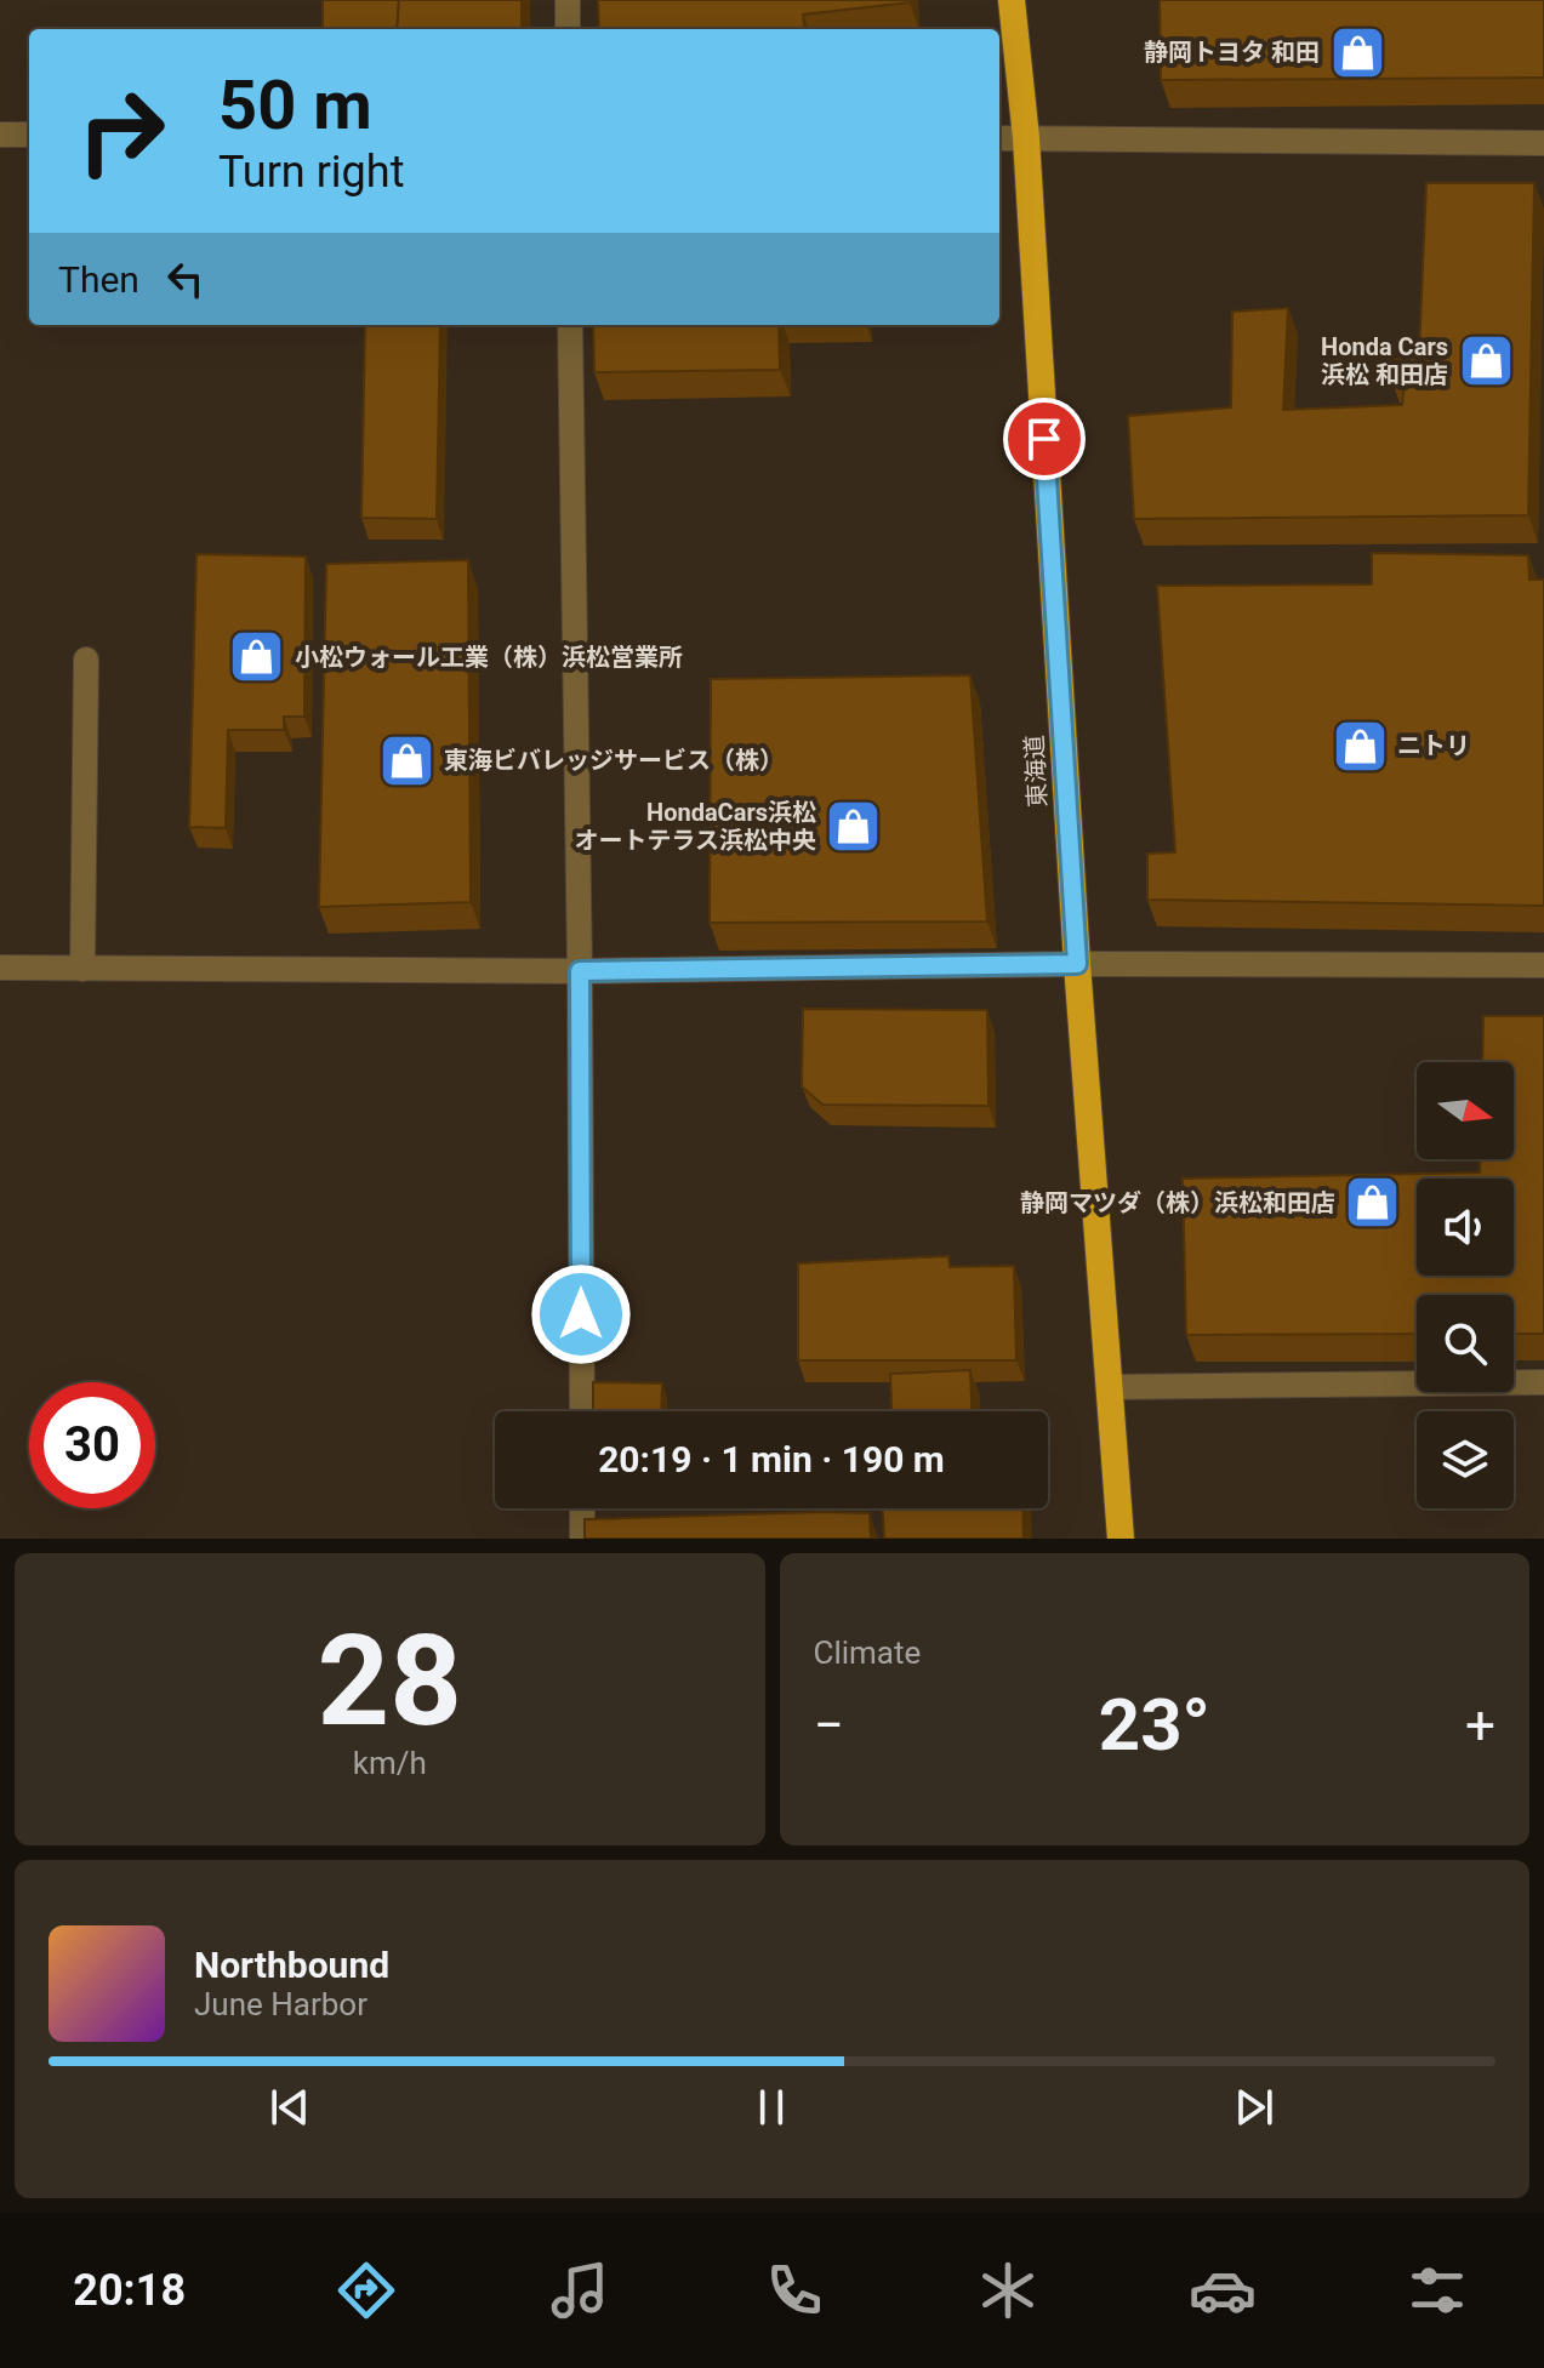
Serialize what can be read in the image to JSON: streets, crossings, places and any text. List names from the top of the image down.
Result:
{
  "streets": {
    "highway": ["東海道"]
  },
  "places": {
    "shop": [
      "静岡トヨタ 和田",
      "Honda Cars 浜松 和田店",
      "小松ウォール工業（株）浜松営業所",
      "ニトリ",
      "東海ビバレッジサービス（株）",
      "HondaCars浜松 オートテラス浜松中央",
      "静岡マツダ（株）浜松和田店"
    ]
  },
  "north": "right",
  "page": {
    "turn": ["50 m", "Turn right"],
    "then": "Then",
    "limit": "30",
    "trip": "20:19 · 1 min · 190 m",
    "tile": [
      ["28", "km/h"],
      "Climate"
    ],
    "heat": ["−", "23°", "+"],
    "song": ["Northbound", "June Harbor"],
    "tabs": "20:18"
  }
}
